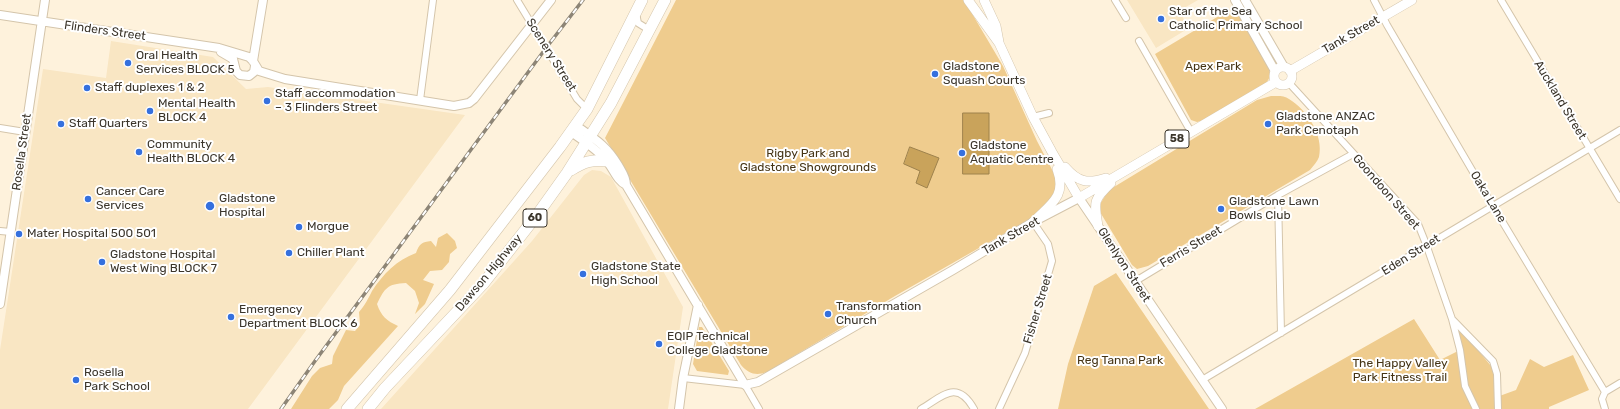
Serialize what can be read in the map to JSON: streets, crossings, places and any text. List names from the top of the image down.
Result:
{
  "streets": {
    "highway": ["60", "Dawson Highway"],
    "main road": ["Tank Street", "58", "Glenlyon Street"],
    "street": [
      "Flinders Street",
      "Scenery Street",
      "Auckland Street",
      "Rosella Street",
      "Goondoon Street",
      "Oaka Lane",
      "Ferris Street",
      "Eden Street",
      "Fisher Street"
    ]
  },
  "crossings": [
    ["Flinders Street", "Scenery Street"],
    ["Flinders Street", "Rosella Street"],
    ["Tank Street", "Goondoon Street"],
    ["Tank Street", "Oaka Lane"],
    ["Tank Street", "Glenlyon Street"],
    ["Tank Street", "Fisher Street"],
    ["Scenery Street", "Dawson Highway"],
    ["Auckland Street", "Eden Street"],
    ["Goondoon Street", "Ferris Street"],
    ["Goondoon Street", "Eden Street"],
    ["Oaka Lane", "Eden Street"],
    ["Ferris Street", "Glenlyon Street"],
    ["Eden Street", "Glenlyon Street"]
  ],
  "parks": [
    "Apex Park",
    "Rigby Park and Gladstone Showgrounds",
    "Reg Tanna Park",
    "The Happy Valley Park Fitness Trail"
  ],
  "places": [
    "Star of the Sea Catholic Primary School",
    "Oral Health Services BLOCK 5",
    "Gladstone Squash Courts",
    "Staff duplexes 1 & 2",
    "Staff accommodation – 3 Flinders Street",
    "Mental Health BLOCK 4",
    "Staff Quarters",
    "Gladstone ANZAC Park Cenotaph",
    "Community Health BLOCK 4",
    "Gladstone Aquatic Centre",
    "Cancer Care Services",
    "Gladstone Hospital",
    "Gladstone Lawn Bowls Club",
    "Morgue",
    "Mater Hospital 500 501",
    "Chiller Plant",
    "Gladstone Hospital West Wing BLOCK 7",
    "Gladstone State High School",
    "Transformation Church",
    "Emergency Department BLOCK 6",
    "EQIP Technical College Gladstone",
    "Rosella Park School"
  ]
}
